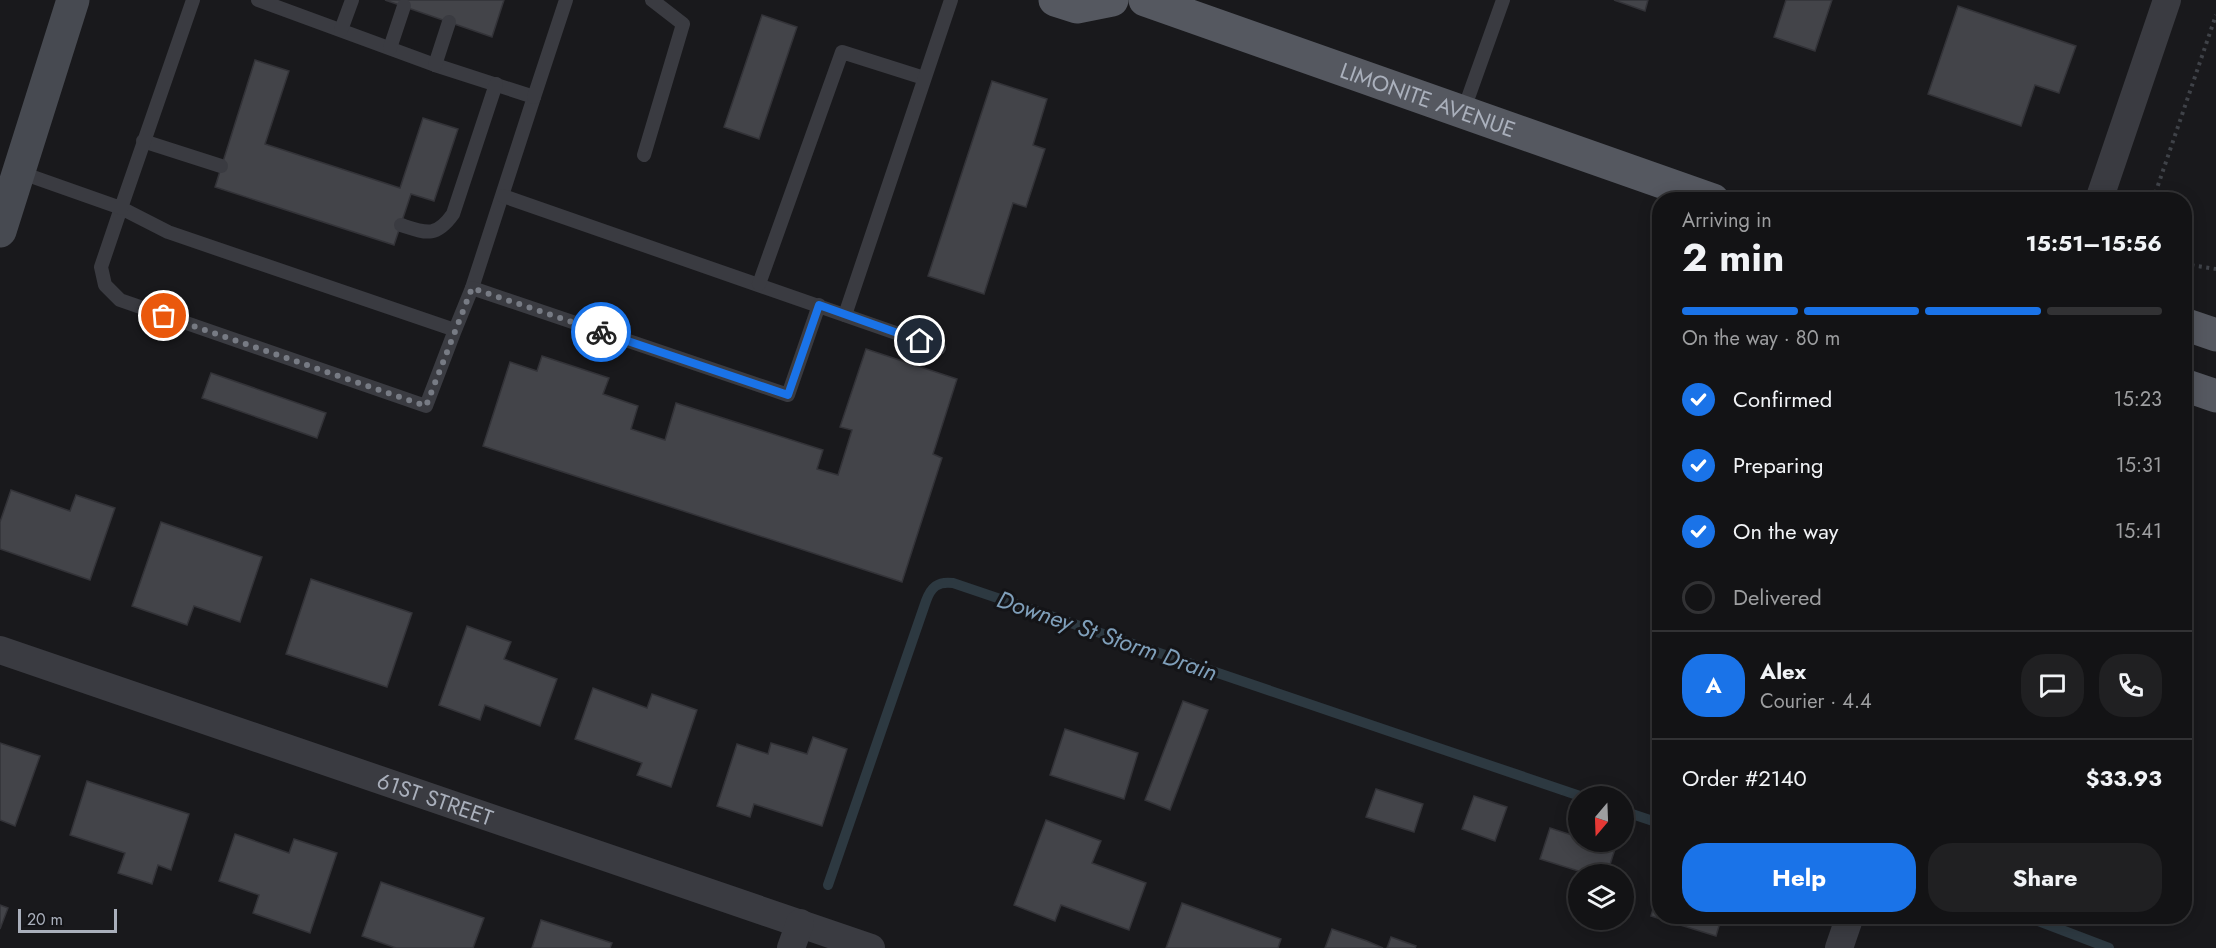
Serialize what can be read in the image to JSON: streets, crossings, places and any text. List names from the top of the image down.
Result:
{
  "streets": {
    "main road": ["LIMONITE AVENUE"],
    "street": ["61ST STREET"]
  },
  "water": ["Downey St Storm Drain"],
  "scale_bar": "20 m",
  "north": "bottom",
  "page": {
    "heading": ["2 min", "Arriving in", "15:51–15:56"],
    "panel": [
      "Alex",
      "Courier · 4.4",
      "Order #2140",
      "$33.93"
    ],
    "bar": "On the way · 80 m",
    "list": [
      ["Confirmed", "15:23"],
      ["Preparing", "15:31"],
      ["On the way", "15:41"],
      "Delivered"
    ],
    "round": "A",
    "buttons": ["Help", "Share"],
    "scale": "20 m"
  }
}
